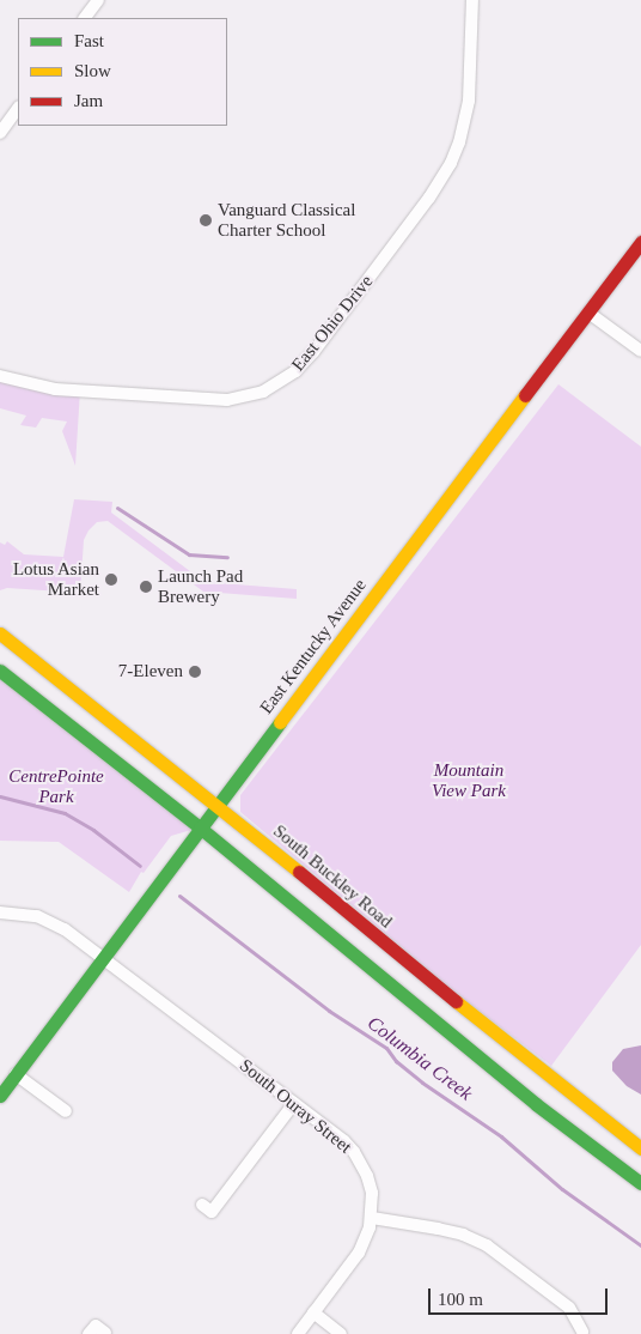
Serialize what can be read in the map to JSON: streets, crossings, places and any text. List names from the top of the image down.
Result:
{
  "streets": {
    "main road": ["East Kentucky Avenue", "South Buckley Road"],
    "street": ["East Ohio Drive", "South Ouray Street"]
  },
  "crossings": [
    ["East Kentucky Avenue", "South Buckley Road"],
    ["East Kentucky Avenue", "South Ouray Street"]
  ],
  "water": ["Columbia Creek"],
  "parks": ["Mountain View Park", "CentrePointe Park"],
  "places": [
    "Vanguard Classical Charter School",
    "Lotus Asian Market",
    "Launch Pad Brewery",
    "7-Eleven"
  ],
  "legend": ["Fast", "Slow", "Jam"],
  "scale_bar": "100 m"
}
